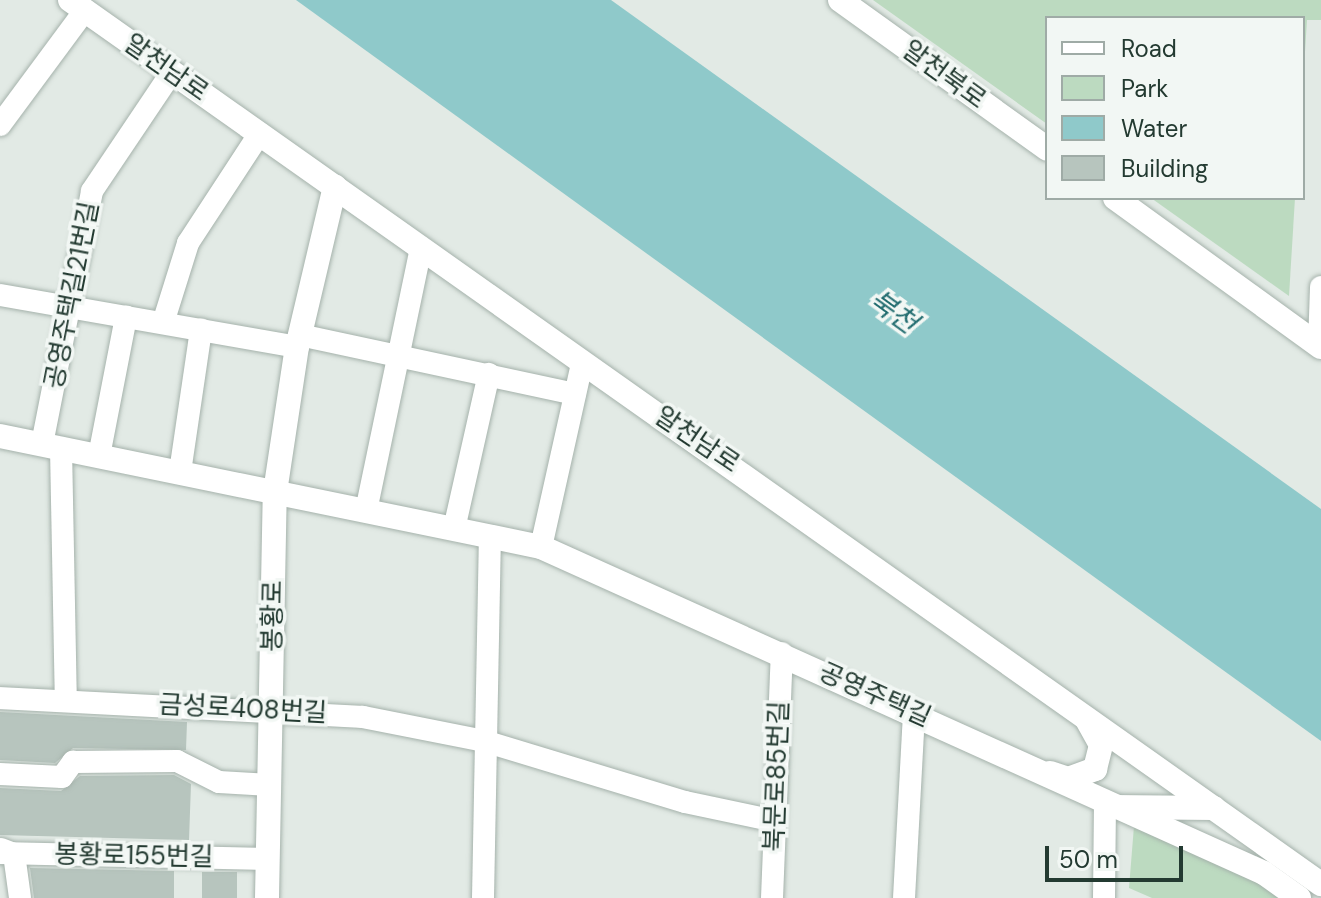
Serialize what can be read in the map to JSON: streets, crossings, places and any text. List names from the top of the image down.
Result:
{
  "streets": {
    "street": [
      "알천남로",
      "알천북로",
      "공영주택길21번길",
      "봉황로",
      "공영주택길",
      "금성로408번길",
      "북문로85번길",
      "봉황로155번길"
    ]
  },
  "crossings": [
    ["알천남로", "공영주택길21번길"],
    ["알천남로", "봉황로"],
    ["알천남로", "공영주택길"],
    ["공영주택길21번길", "공영주택길"],
    ["공영주택길21번길", "금성로408번길"],
    ["봉황로", "공영주택길"],
    ["봉황로", "금성로408번길"],
    ["봉황로", "봉황로155번길"],
    ["공영주택길", "북문로85번길"],
    ["금성로408번길", "북문로85번길"]
  ],
  "water": ["북천"],
  "legend": [
    "Road",
    "Park",
    "Water",
    "Building"
  ],
  "scale_bar": "50 m"
}
